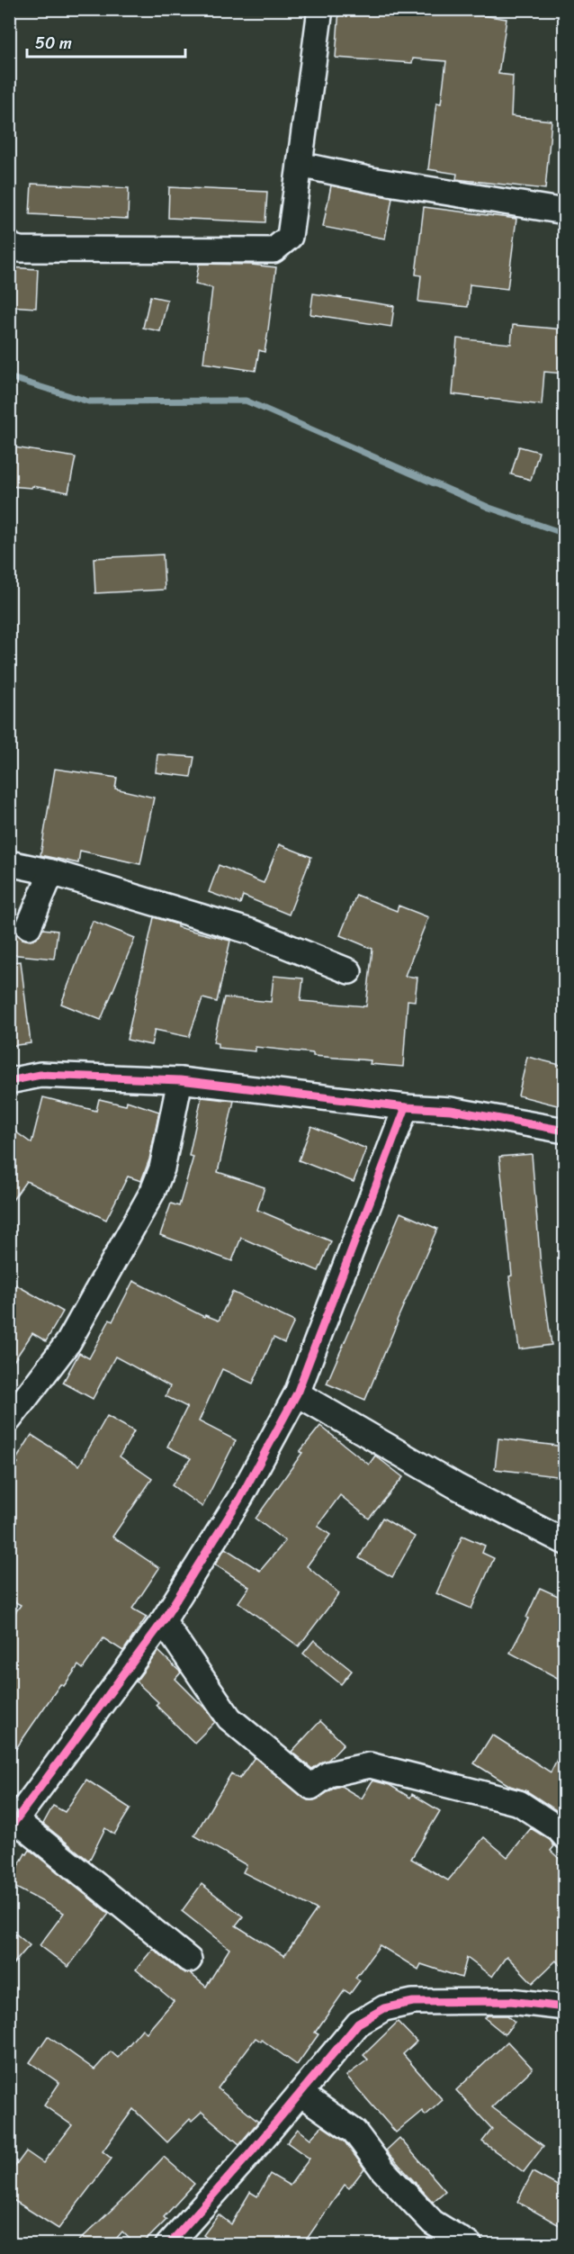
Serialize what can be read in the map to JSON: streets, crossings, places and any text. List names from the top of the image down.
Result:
{
  "scale_bar": "50 m"
}
